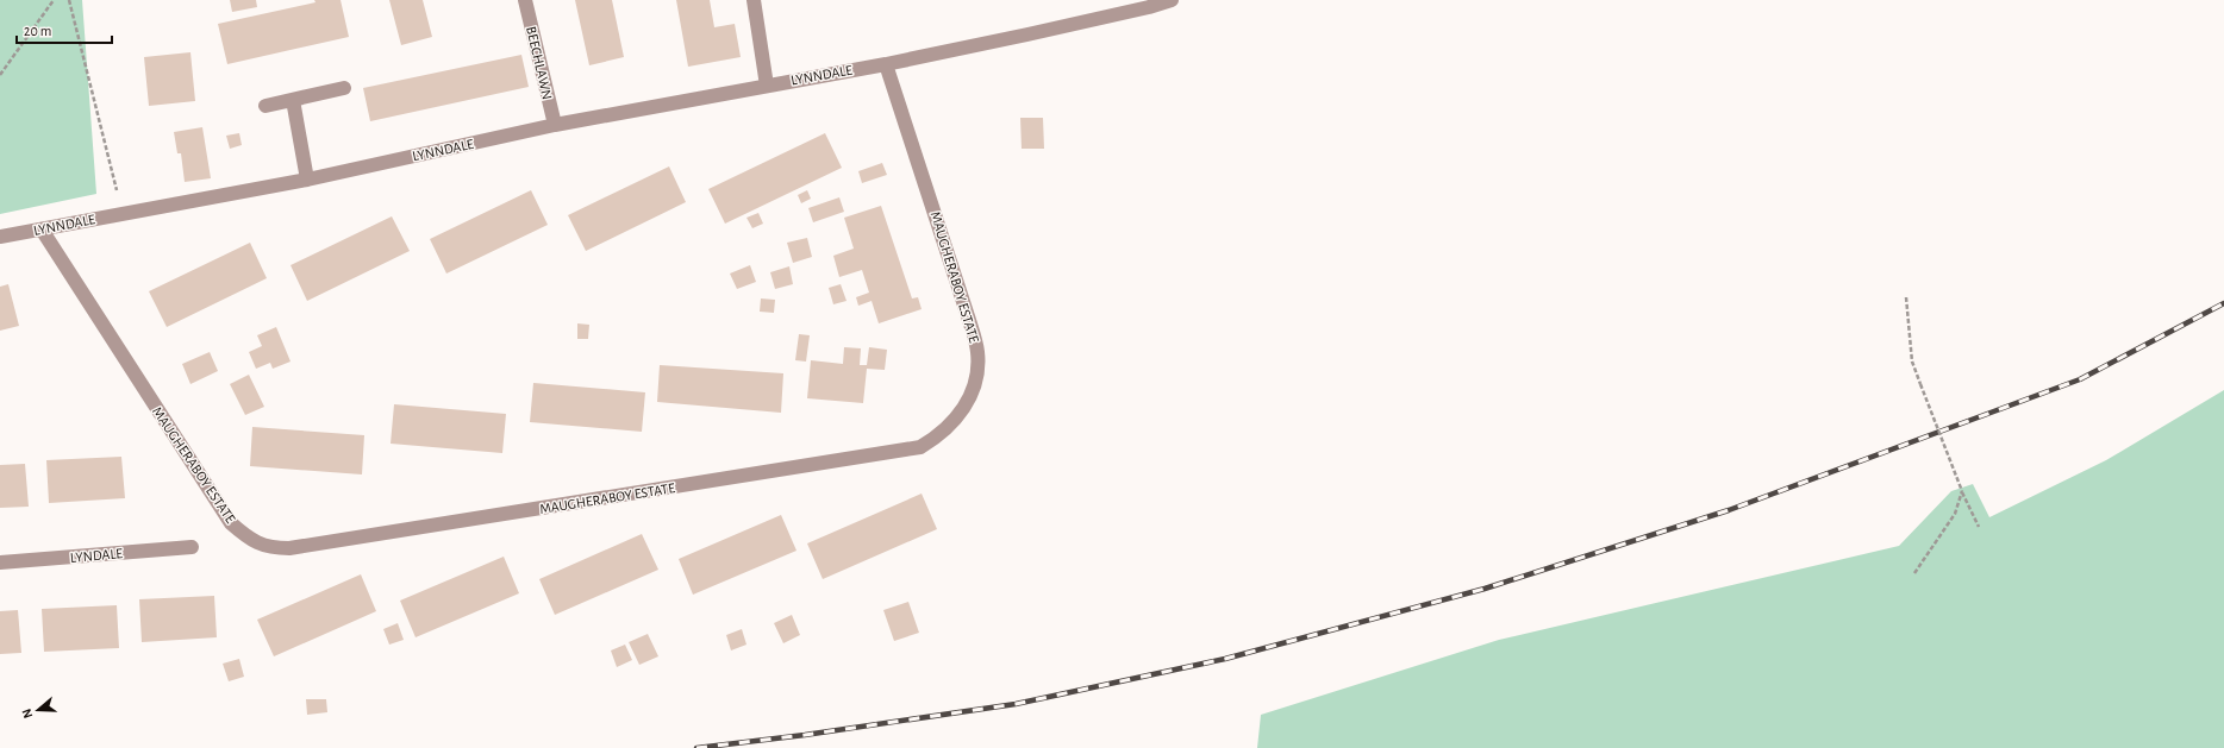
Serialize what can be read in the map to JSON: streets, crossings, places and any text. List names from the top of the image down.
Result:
{
  "streets": {
    "street": [
      "BEECHLAWN",
      "LYNNDALE",
      "MAUGHERABOY ESTATE",
      "LYNDALE"
    ]
  },
  "crossings": [
    ["BEECHLAWN", "LYNNDALE"],
    ["LYNNDALE", "MAUGHERABOY ESTATE"]
  ],
  "scale_bar": "20 m",
  "north": "left"
}
